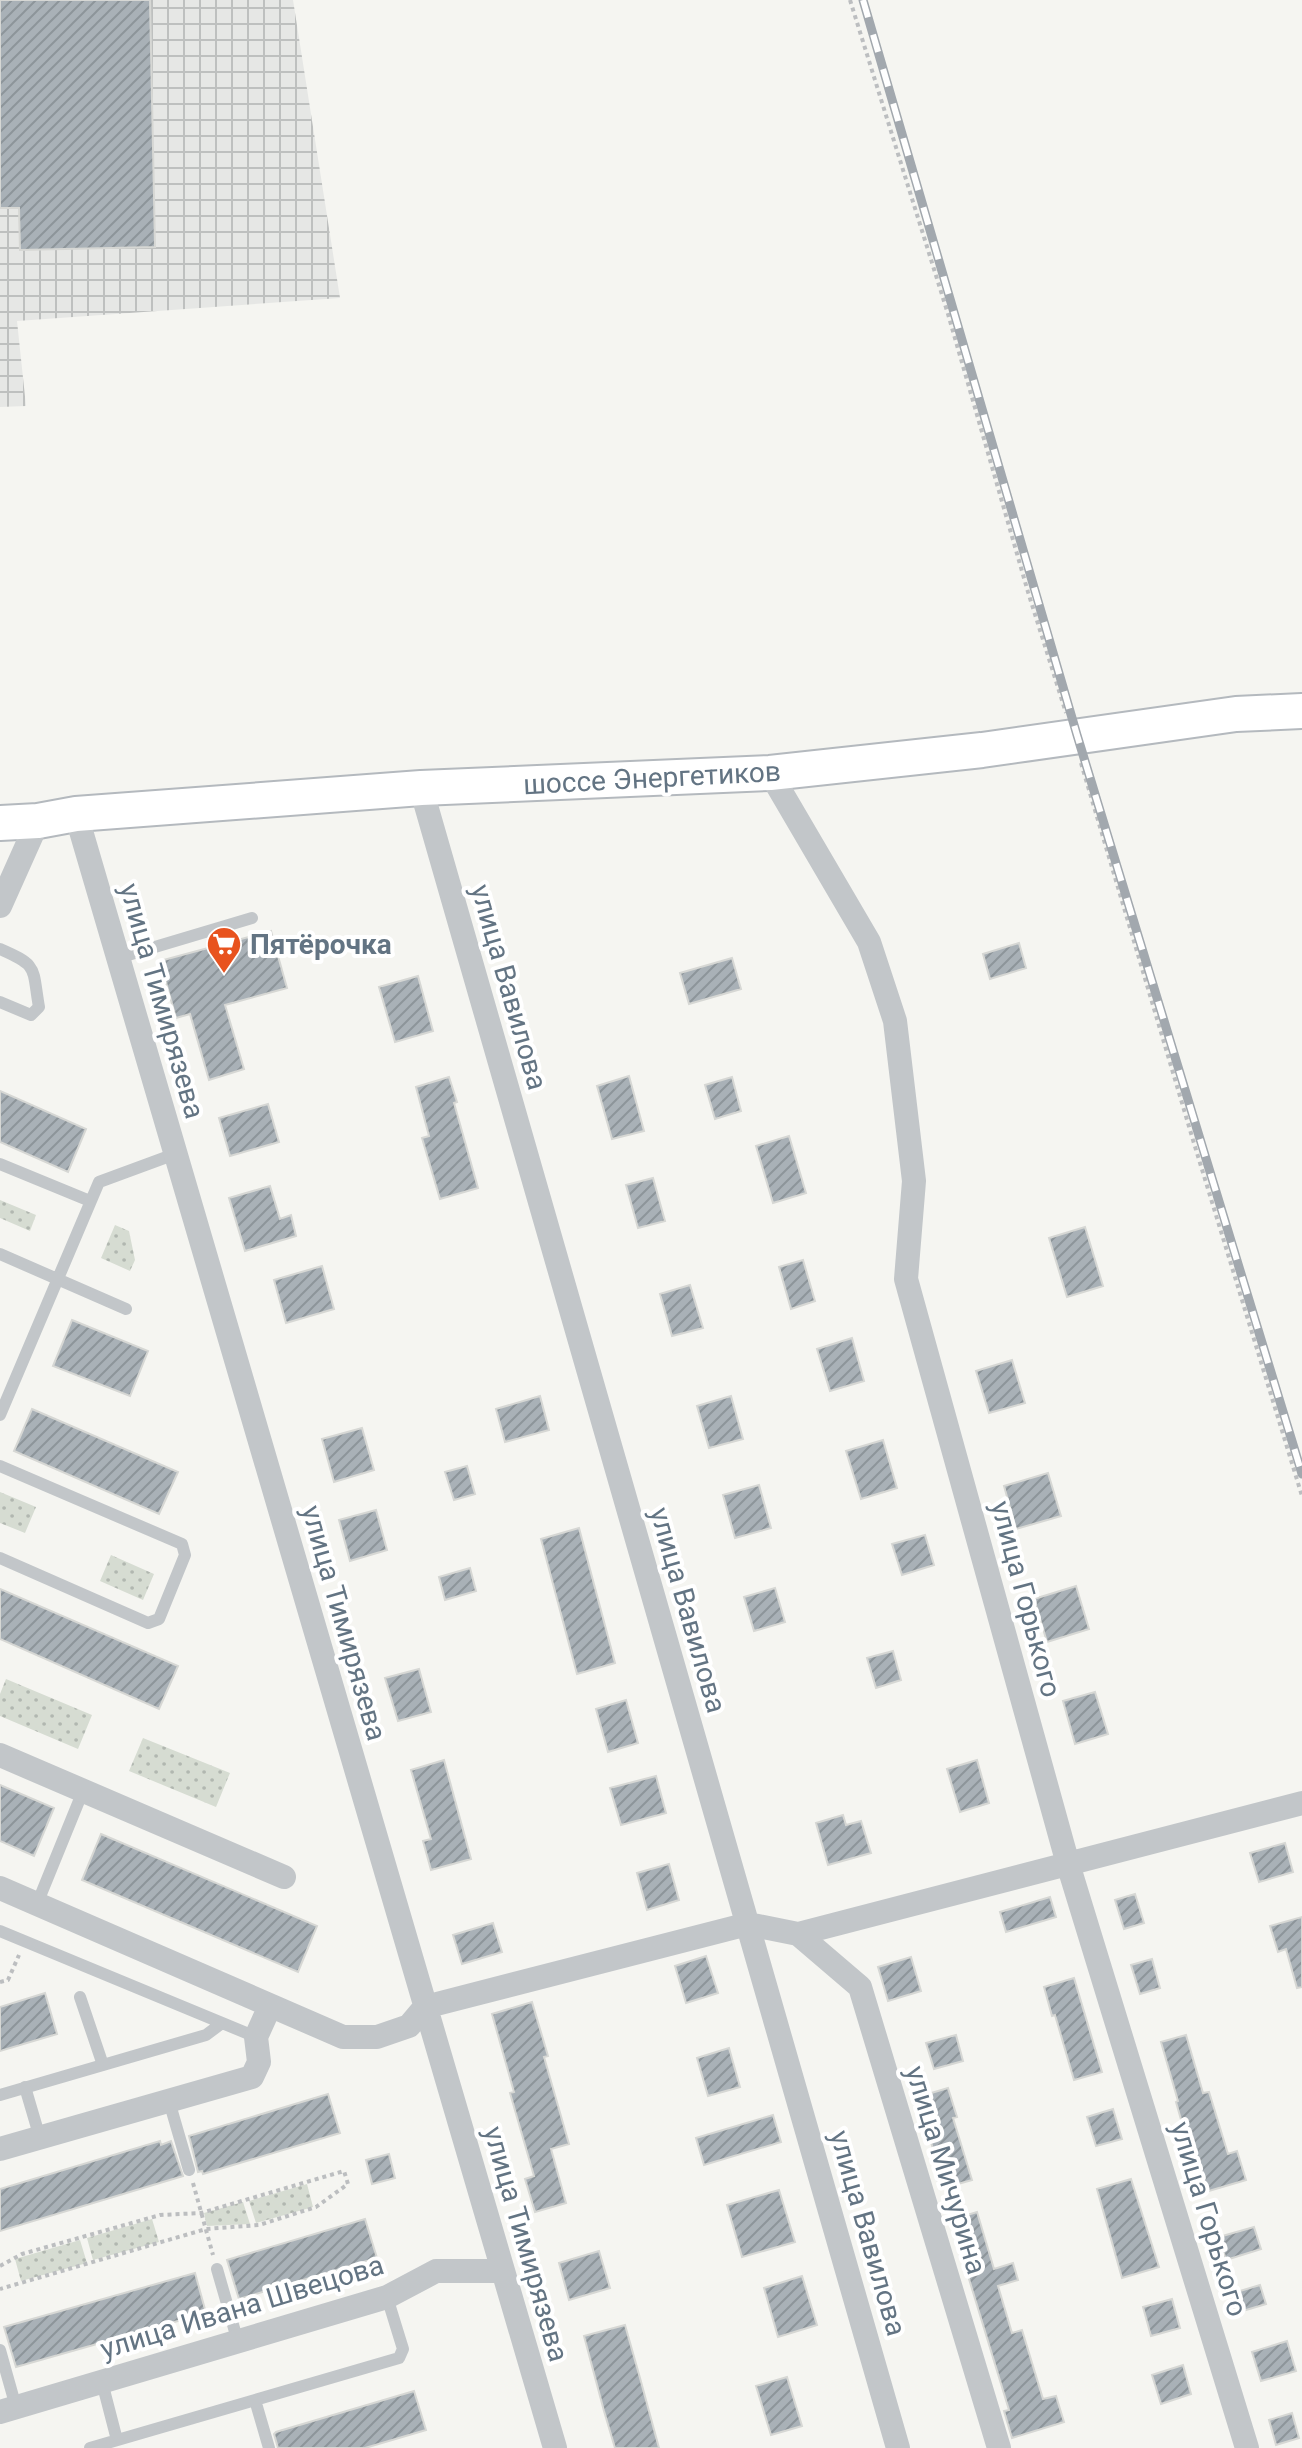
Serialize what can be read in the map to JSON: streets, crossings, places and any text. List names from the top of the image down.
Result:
{
  "streets": {
    "main road": ["шоссе Энергетиков"],
    "street": [
      "улица Вавилова",
      "улица Тимирязева",
      "улица Горького",
      "улица Мичурина",
      "улица Ивана Швецова"
    ]
  },
  "crossings": [
    ["шоссе Энергетиков", "улица Вавилова"],
    ["шоссе Энергетиков", "улица Тимирязева"],
    ["шоссе Энергетиков", "улица Горького"],
    ["улица Тимирязева", "улица Ивана Швецова"]
  ],
  "places": {
    "supermarket": ["Пятёрочка"]
  }
}
